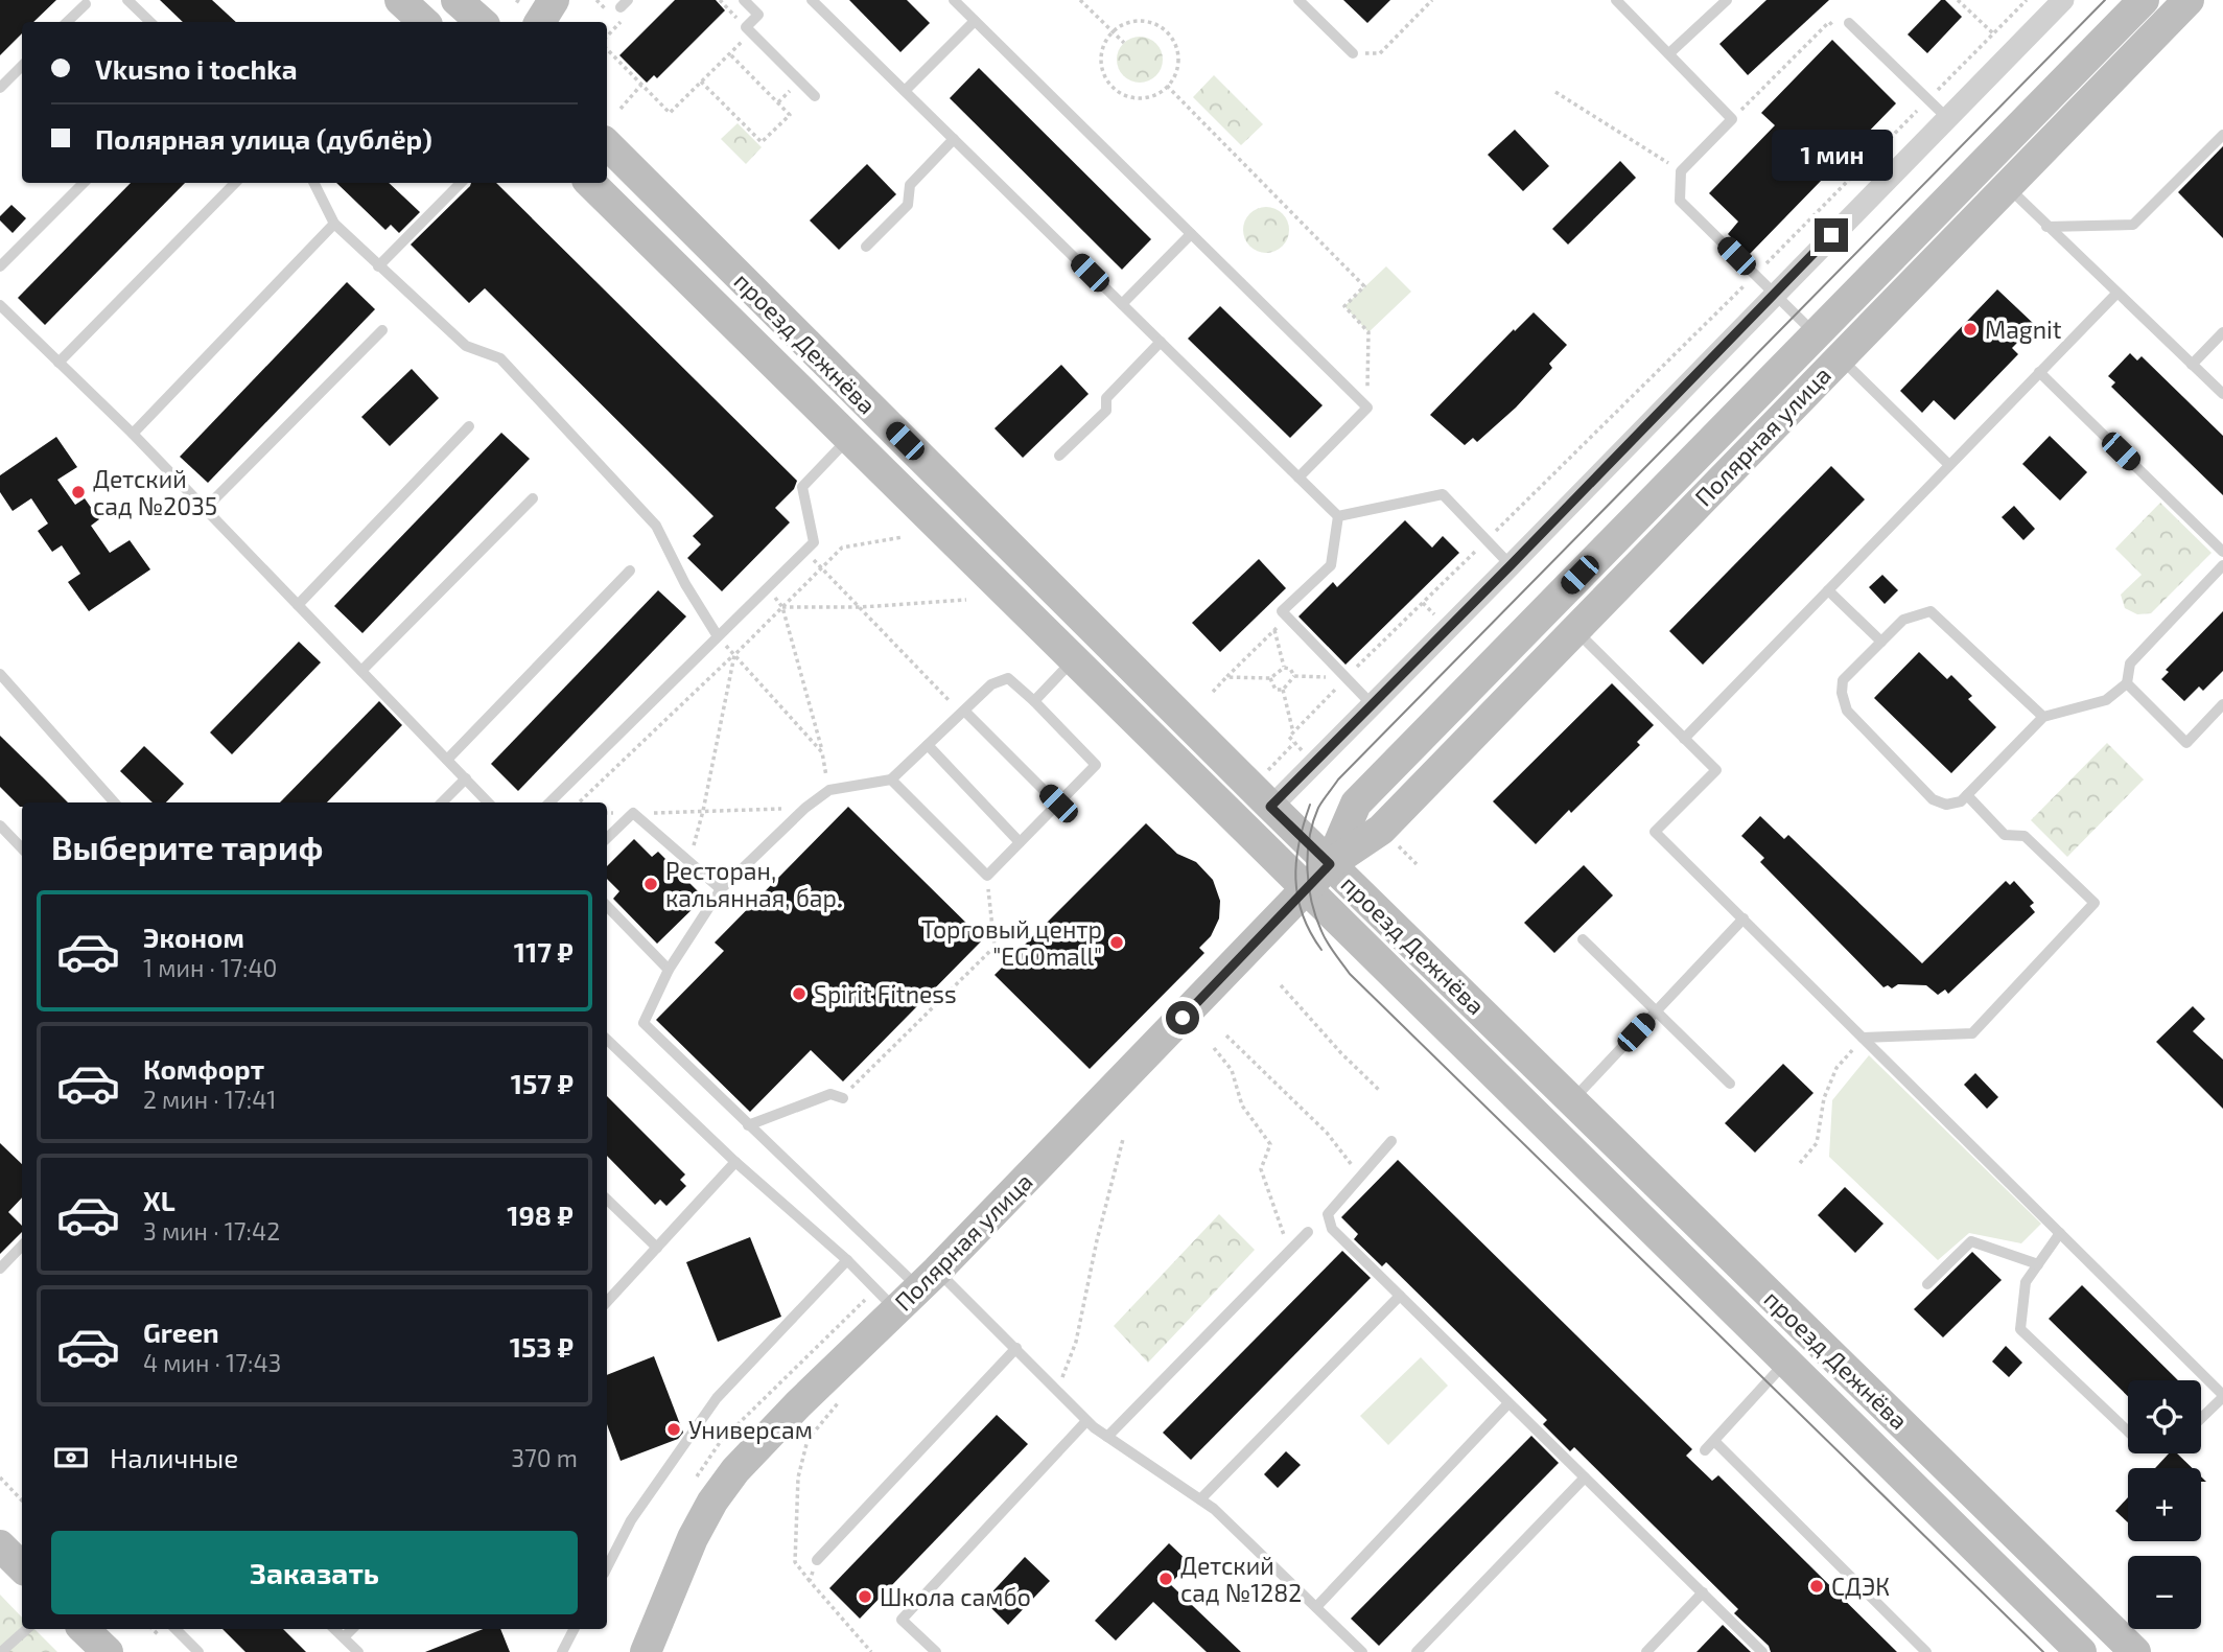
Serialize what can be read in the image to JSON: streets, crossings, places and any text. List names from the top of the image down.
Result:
{
  "streets": {
    "main road": ["проезд Дежнёва", "Полярная улица"]
  },
  "crossings": [
    ["проезд Дежнёва", "Полярная улица"]
  ],
  "places": [
    "Magnit",
    "Детский сад №2035",
    "Ресторан, кальянная, бар.",
    "Торговый центр \"EGOmall\"",
    "Spirit Fitness",
    "Универсам",
    "Детский сад №1282",
    "СДЭК",
    "Школа самбо"
  ],
  "page": {
    "banner": ["Vkusno i tochka", "Полярная улица (дублёр)"],
    "bubble": "1 мин",
    "heading": "Выберите тариф",
    "list": [
      {
        "name": "Эконом",
        "note": "1 мин · 17:40",
        "value": "117 ₽"
      },
      {
        "name": "Комфорт",
        "note": "2 мин · 17:41",
        "value": "157 ₽"
      },
      {
        "name": "XL",
        "note": "3 мин · 17:42",
        "value": "198 ₽"
      },
      {
        "name": "Green",
        "note": "4 мин · 17:43",
        "value": "153 ₽"
      }
    ],
    "map_buttons": ["+", "−"],
    "pay": ["Наличные", "370 m"],
    "buttons": "Заказать"
  }
}
